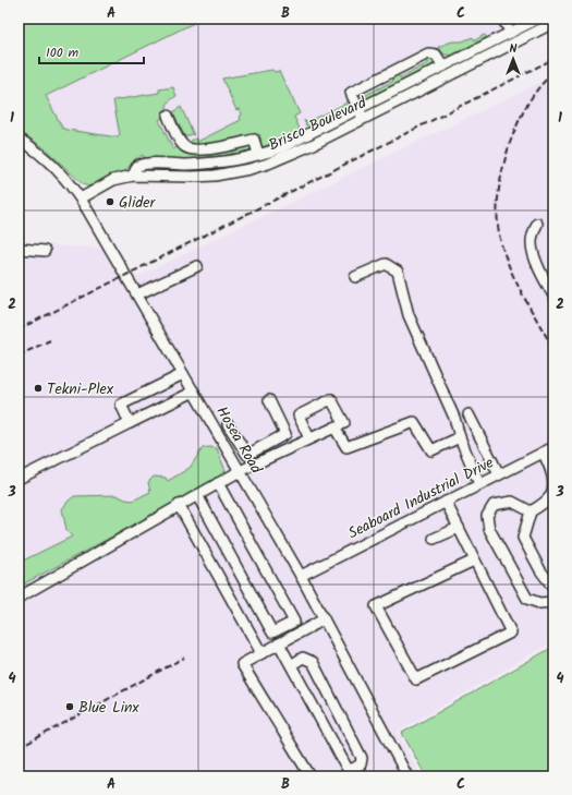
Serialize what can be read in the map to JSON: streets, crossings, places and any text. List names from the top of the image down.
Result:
{
  "streets": {
    "street": ["Brisco Boulevard", "Hosea Road", "Seaboard Industrial Drive"]
  },
  "crossings": [
    ["Brisco Boulevard", "Hosea Road"],
    ["Hosea Road", "Seaboard Industrial Drive"]
  ],
  "places": ["Glider", "Tekni-Plex", "Blue Linx"],
  "scale_bar": "100 m",
  "north": "top",
  "grid": {
    "columns": ["A", "B", "C"],
    "rows": [
      "1",
      "2",
      "3",
      "4"
    ]
  }
}
